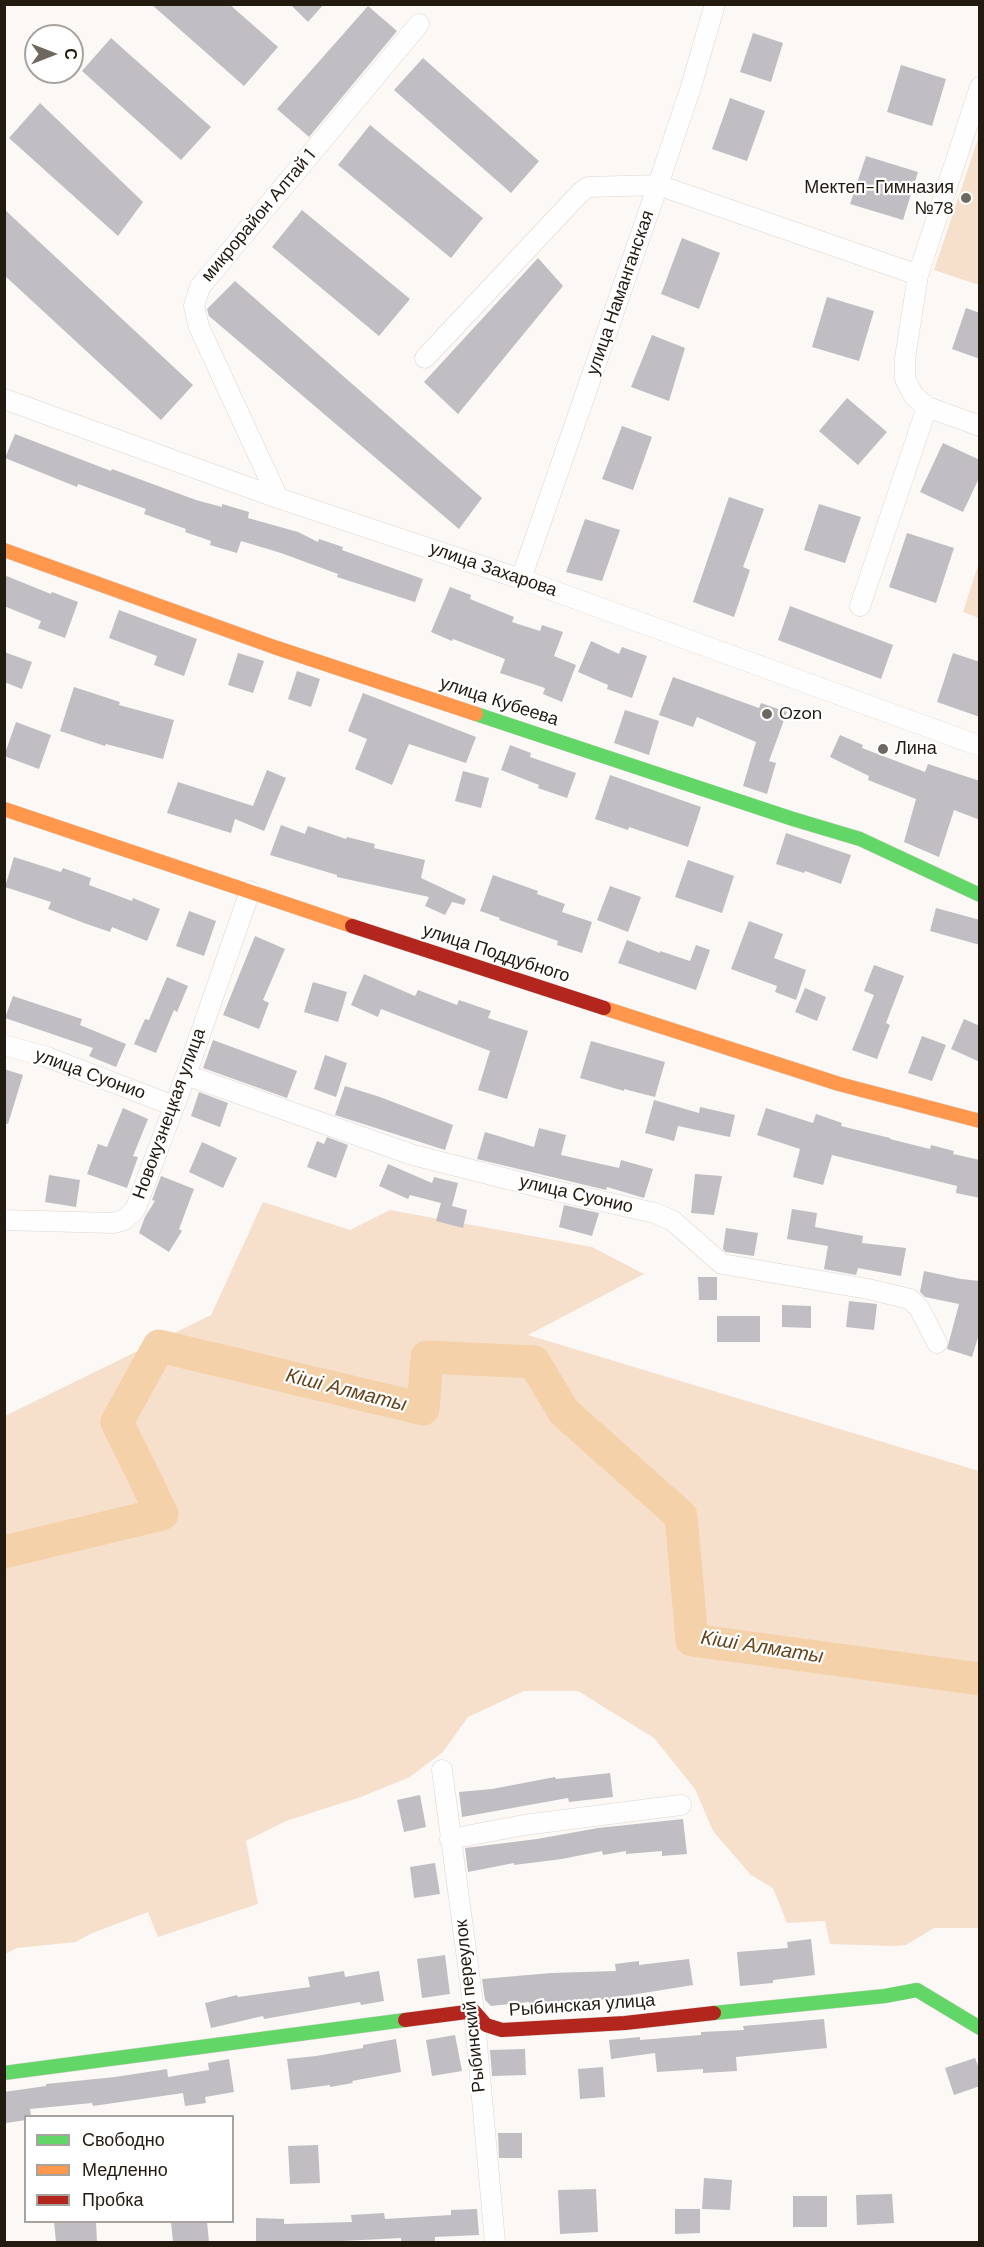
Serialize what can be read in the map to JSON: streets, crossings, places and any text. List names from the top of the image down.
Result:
{
  "streets": {
    "street": [
      "микрорайон Алтай 1",
      "улица Наманганская",
      "улица Захарова",
      "улица Кубеева",
      "улица Поддубного",
      "улица Суонио",
      "Новокузнецкая улица",
      "Рыбинский переулок",
      "Рыбинская улица"
    ]
  },
  "crossings": [
    ["микрорайон Алтай 1", "улица Захарова"],
    ["улица Наманганская", "улица Захарова"],
    ["улица Поддубного", "Новокузнецкая улица"],
    ["улица Суонио", "Новокузнецкая улица"],
    ["Рыбинский переулок", "Рыбинская улица"]
  ],
  "water": ["Кіші Алматы"],
  "places": ["Мектеп-Гимназия №78", "Ozon", "Лина"],
  "legend": ["Свободно", "Медленно", "Пробка"],
  "north": "right"
}
